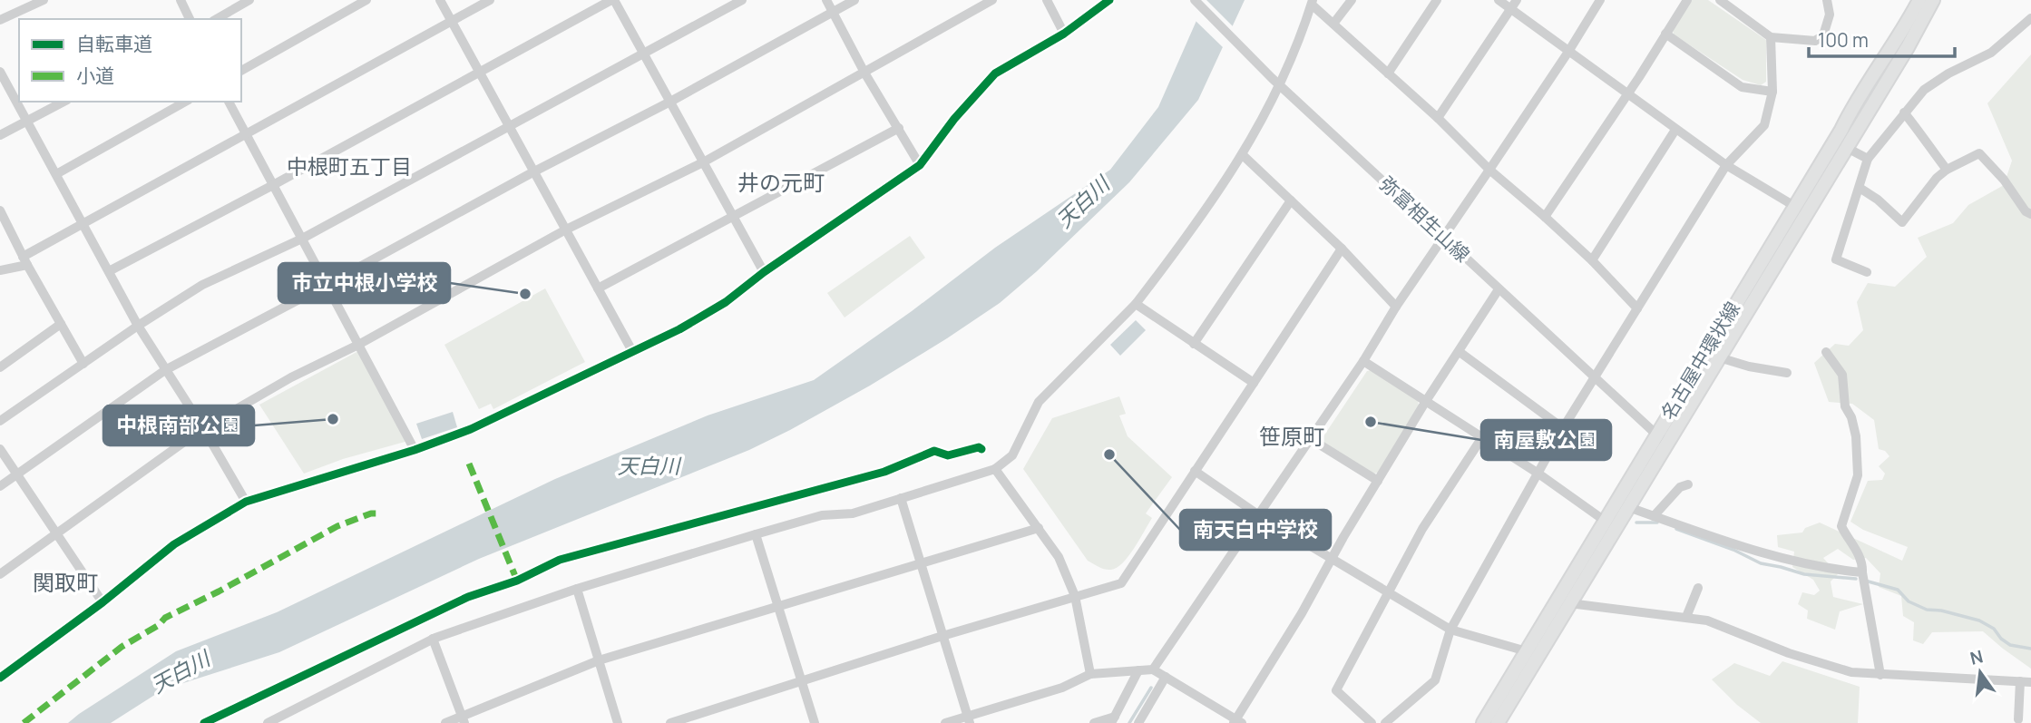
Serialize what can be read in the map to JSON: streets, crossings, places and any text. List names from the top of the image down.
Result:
{
  "streets": {
    "main road": ["名古屋中環状線"],
    "street": ["弥富相生山線"]
  },
  "crossings": [
    ["弥富相生山線", "名古屋中環状線"]
  ],
  "districts": [
    "中根町五丁目",
    "井の元町",
    "笹原町",
    "関取町"
  ],
  "water": ["天白川"],
  "places": [
    "市立中根小学校",
    "中根南部公園",
    "南屋敷公園",
    "南天白中学校"
  ],
  "legend": ["自転車道", "小道"],
  "scale_bar": "100 m",
  "north": "top"
}
